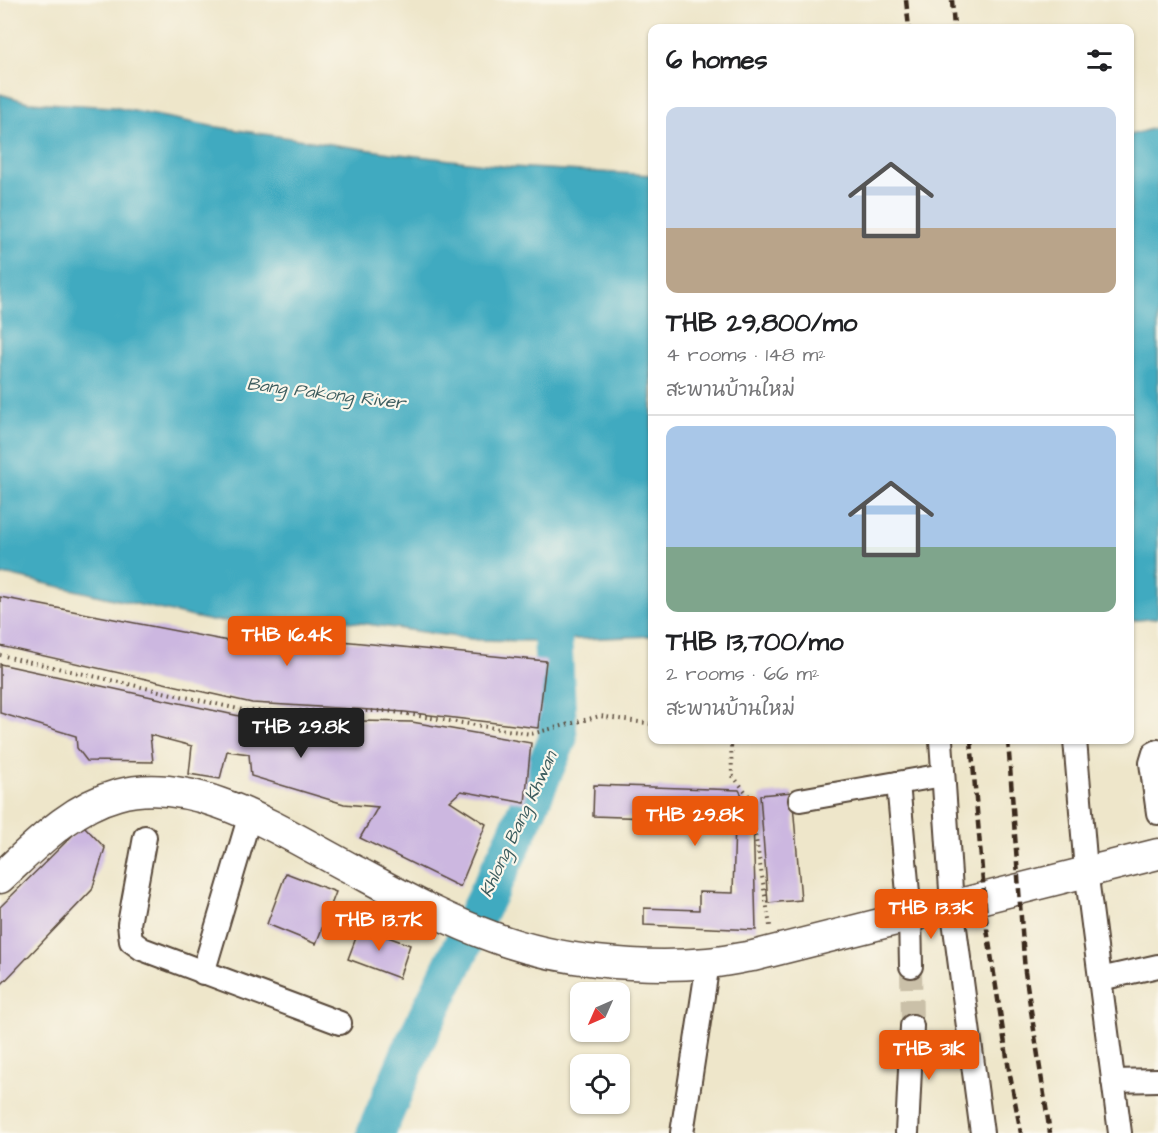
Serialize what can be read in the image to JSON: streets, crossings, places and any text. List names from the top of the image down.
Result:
{
  "water": ["Bang Pakong River", "Khlong Bang Khwan"],
  "north": "bottom left",
  "page": {
    "heading": "6 homes",
    "list": [
      {
        "name": "THB 29,800/mo",
        "note": "4 rooms · 148 m² · สะพานบ้านใหม่"
      },
      {
        "name": "THB 13,700/mo",
        "note": "2 rooms · 66 m² · สะพานบ้านใหม่"
      }
    ],
    "price": [
      "THB 16.4K",
      "THB 29.8K",
      "THB 29.8K",
      "THB 13.3K",
      "THB 13.7K",
      "THB 31K"
    ]
  }
}
